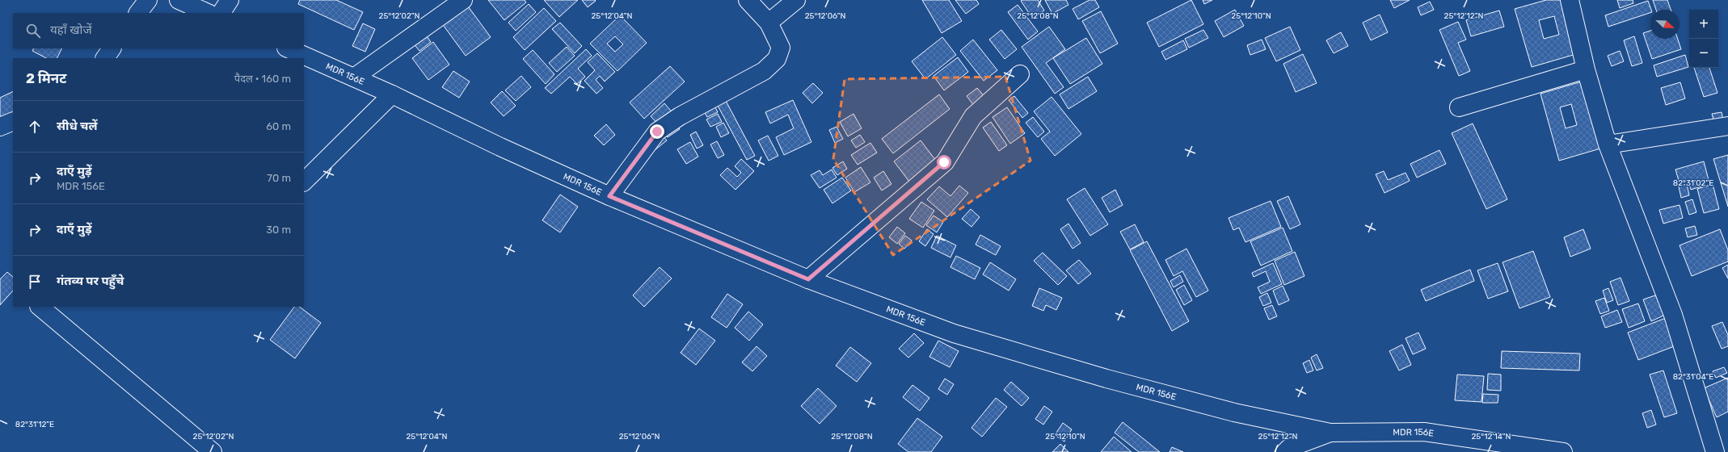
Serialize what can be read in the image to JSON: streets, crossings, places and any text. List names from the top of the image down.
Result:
{
  "streets": {
    "street": ["MDR 156E"]
  },
  "north": "bottom right",
  "page": {
    "map_buttons": ["+", "−"],
    "search": "यहाँ खोजें",
    "heading": ["2 मिनट", "पैदल · 160 m"],
    "list": [
      ["सीधे चलें", "60 m"],
      ["दाएँ मुड़ें", "MDR 156E", "70 m"],
      ["दाएँ मुड़ें", "30 m"],
      "गंतव्य पर पहुँचे"
    ]
  },
  "coordinates": [
    "25°12'02\"N",
    "25°12'04\"N",
    "25°12'06\"N",
    "25°12'08\"N",
    "25°12'10\"N",
    "25°12'12\"N",
    "82°31'02\"E",
    "82°31'04\"E",
    "82°31'12\"E",
    "25°12'14\"N"
  ]
}
